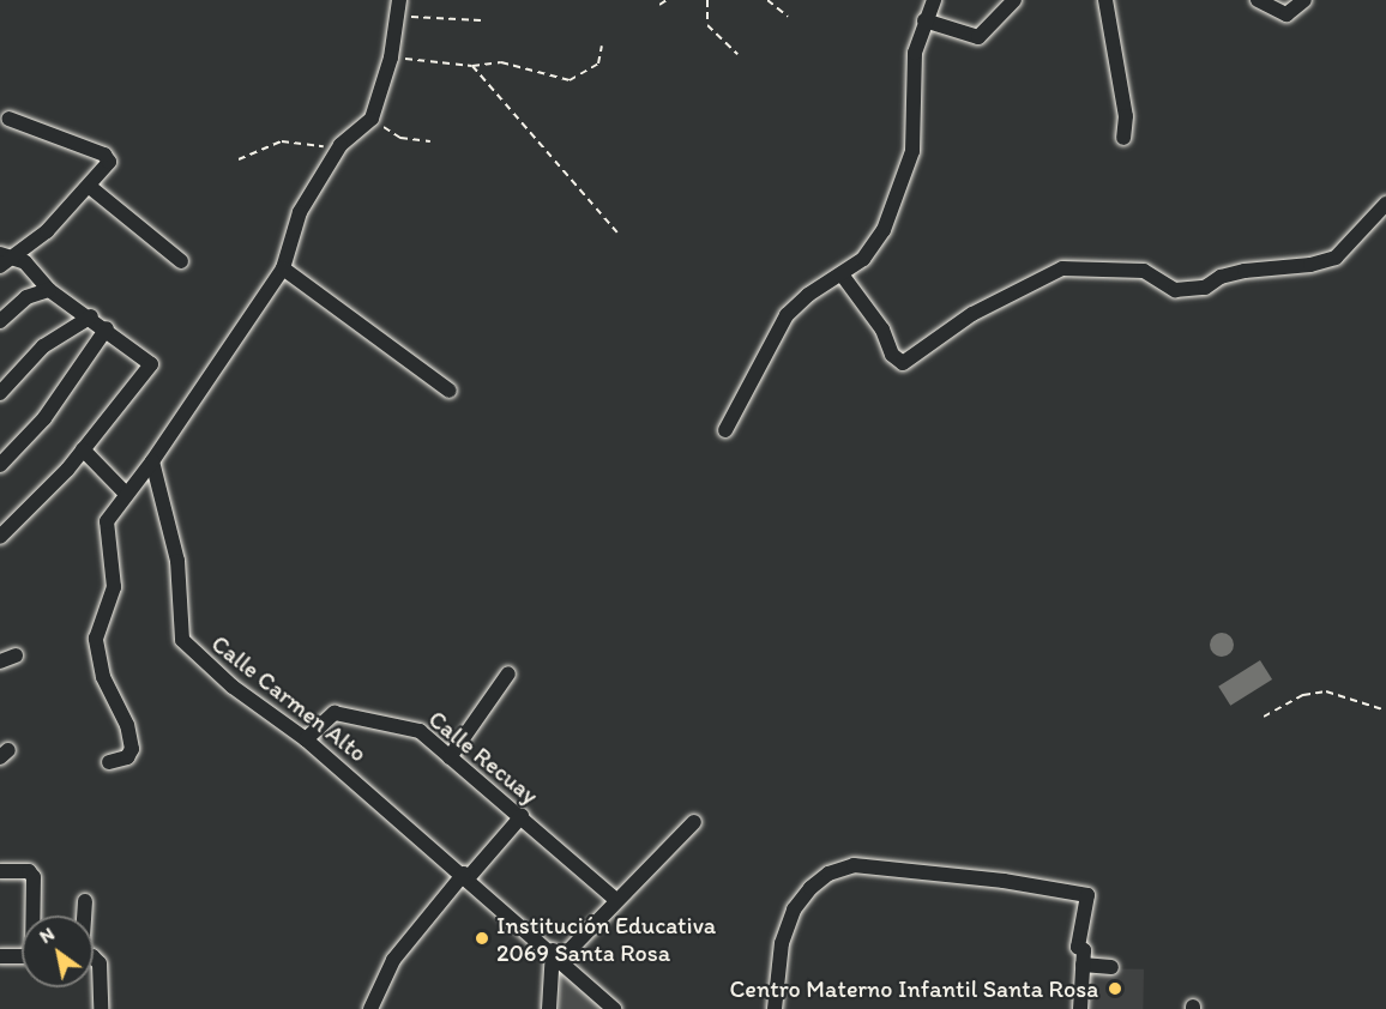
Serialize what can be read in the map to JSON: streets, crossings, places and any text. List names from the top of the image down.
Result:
{
  "streets": {
    "street": ["Calle Carmen Alto", "Calle Recuay"]
  },
  "crossings": [
    ["Calle Carmen Alto", "Calle Recuay"]
  ],
  "places": ["Institución Educativa 2069 Santa Rosa", "Centro Materno Infantil Santa Rosa"],
  "north": "top left"
}
